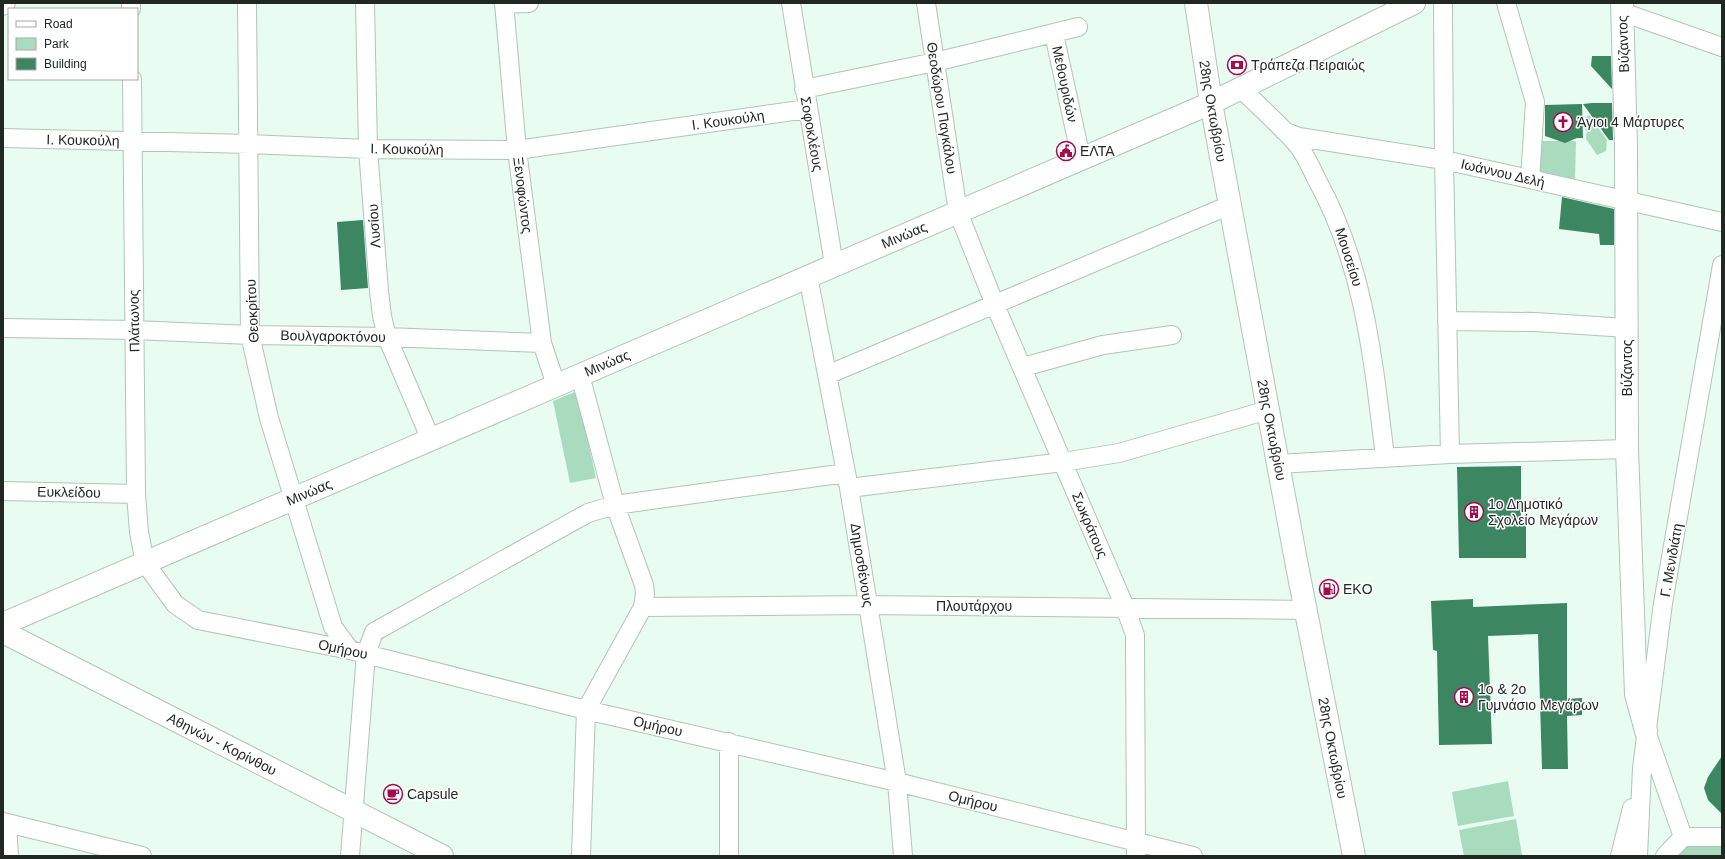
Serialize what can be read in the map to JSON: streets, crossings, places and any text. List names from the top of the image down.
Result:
{
  "streets": {
    "main road": [
      "Βύζαντος",
      "28ης Οκτωβρίου",
      "Μινώας",
      "Αθηνών - Κορίνθου"
    ],
    "street": [
      "Μεθουριδών",
      "Θεοδώρου Παγκάλου",
      "Ι. Κουκούλη",
      "Σοφοκλέους",
      "Ιωάννου Δελή",
      "Ξενοφώντος",
      "Λυσίου",
      "Μουσείου",
      "Θεοκρίτου",
      "Πλάτωνος",
      "Βουλγαροκτόνου",
      "Ευκλείδου",
      "Σωκράτους",
      "Γ. Μενιδιάτη",
      "Δημοσθένους",
      "Πλουτάρχου",
      "Ομήρου"
    ]
  },
  "crossings": [
    ["Βύζαντος", "Ιωάννου Δελή"],
    ["Βύζαντος", "Γ. Μενιδιάτη"],
    ["Μεθουριδών", "Μινώας"],
    ["Θεοδώρου Παγκάλου", "Μινώας"],
    ["Θεοδώρου Παγκάλου", "Σωκράτους"],
    ["28ης Οκτωβρίου", "Μινώας"],
    ["28ης Οκτωβρίου", "Πλουτάρχου"],
    ["Ι. Κουκούλη", "Σοφοκλέους"],
    ["Ι. Κουκούλη", "Ξενοφώντος"],
    ["Ι. Κουκούλη", "Λυσίου"],
    ["Ι. Κουκούλη", "Θεοκρίτου"],
    ["Ι. Κουκούλη", "Πλάτωνος"],
    ["Σοφοκλέους", "Μινώας"],
    ["Ιωάννου Δελή", "Μουσείου"],
    ["Ξενοφώντος", "Μινώας"],
    ["Ξενοφώντος", "Βουλγαροκτόνου"],
    ["Λυσίου", "Μινώας"],
    ["Λυσίου", "Βουλγαροκτόνου"],
    ["Μινώας", "Μουσείου"],
    ["Μινώας", "Θεοκρίτου"],
    ["Μινώας", "Πλάτωνος"],
    ["Μινώας", "Σωκράτους"],
    ["Μινώας", "Δημοσθένους"],
    ["Μινώας", "Ομήρου"],
    ["Θεοκρίτου", "Βουλγαροκτόνου"],
    ["Θεοκρίτου", "Ομήρου"],
    ["Πλάτωνος", "Βουλγαροκτόνου"],
    ["Πλάτωνος", "Ευκλείδου"],
    ["Πλάτωνος", "Ομήρου"],
    ["Σωκράτους", "Πλουτάρχου"],
    ["Σωκράτους", "Ομήρου"],
    ["Δημοσθένους", "Πλουτάρχου"],
    ["Δημοσθένους", "Ομήρου"]
  ],
  "places": {
    "bank": ["Τράπεζα Πειραιώς"],
    "church": ["Άγιοι 4 Μάρτυρες"],
    "public building": ["ΕΛΤΑ"],
    "building": ["1ο Δημοτικό Σχολείο Μεγάρων", "1ο & 2ο Γυμνάσιο Μεγάρων"],
    "fuel station": ["EKO"],
    "cafe": ["Capsule"]
  },
  "legend": ["Road", "Park", "Building"]
}
